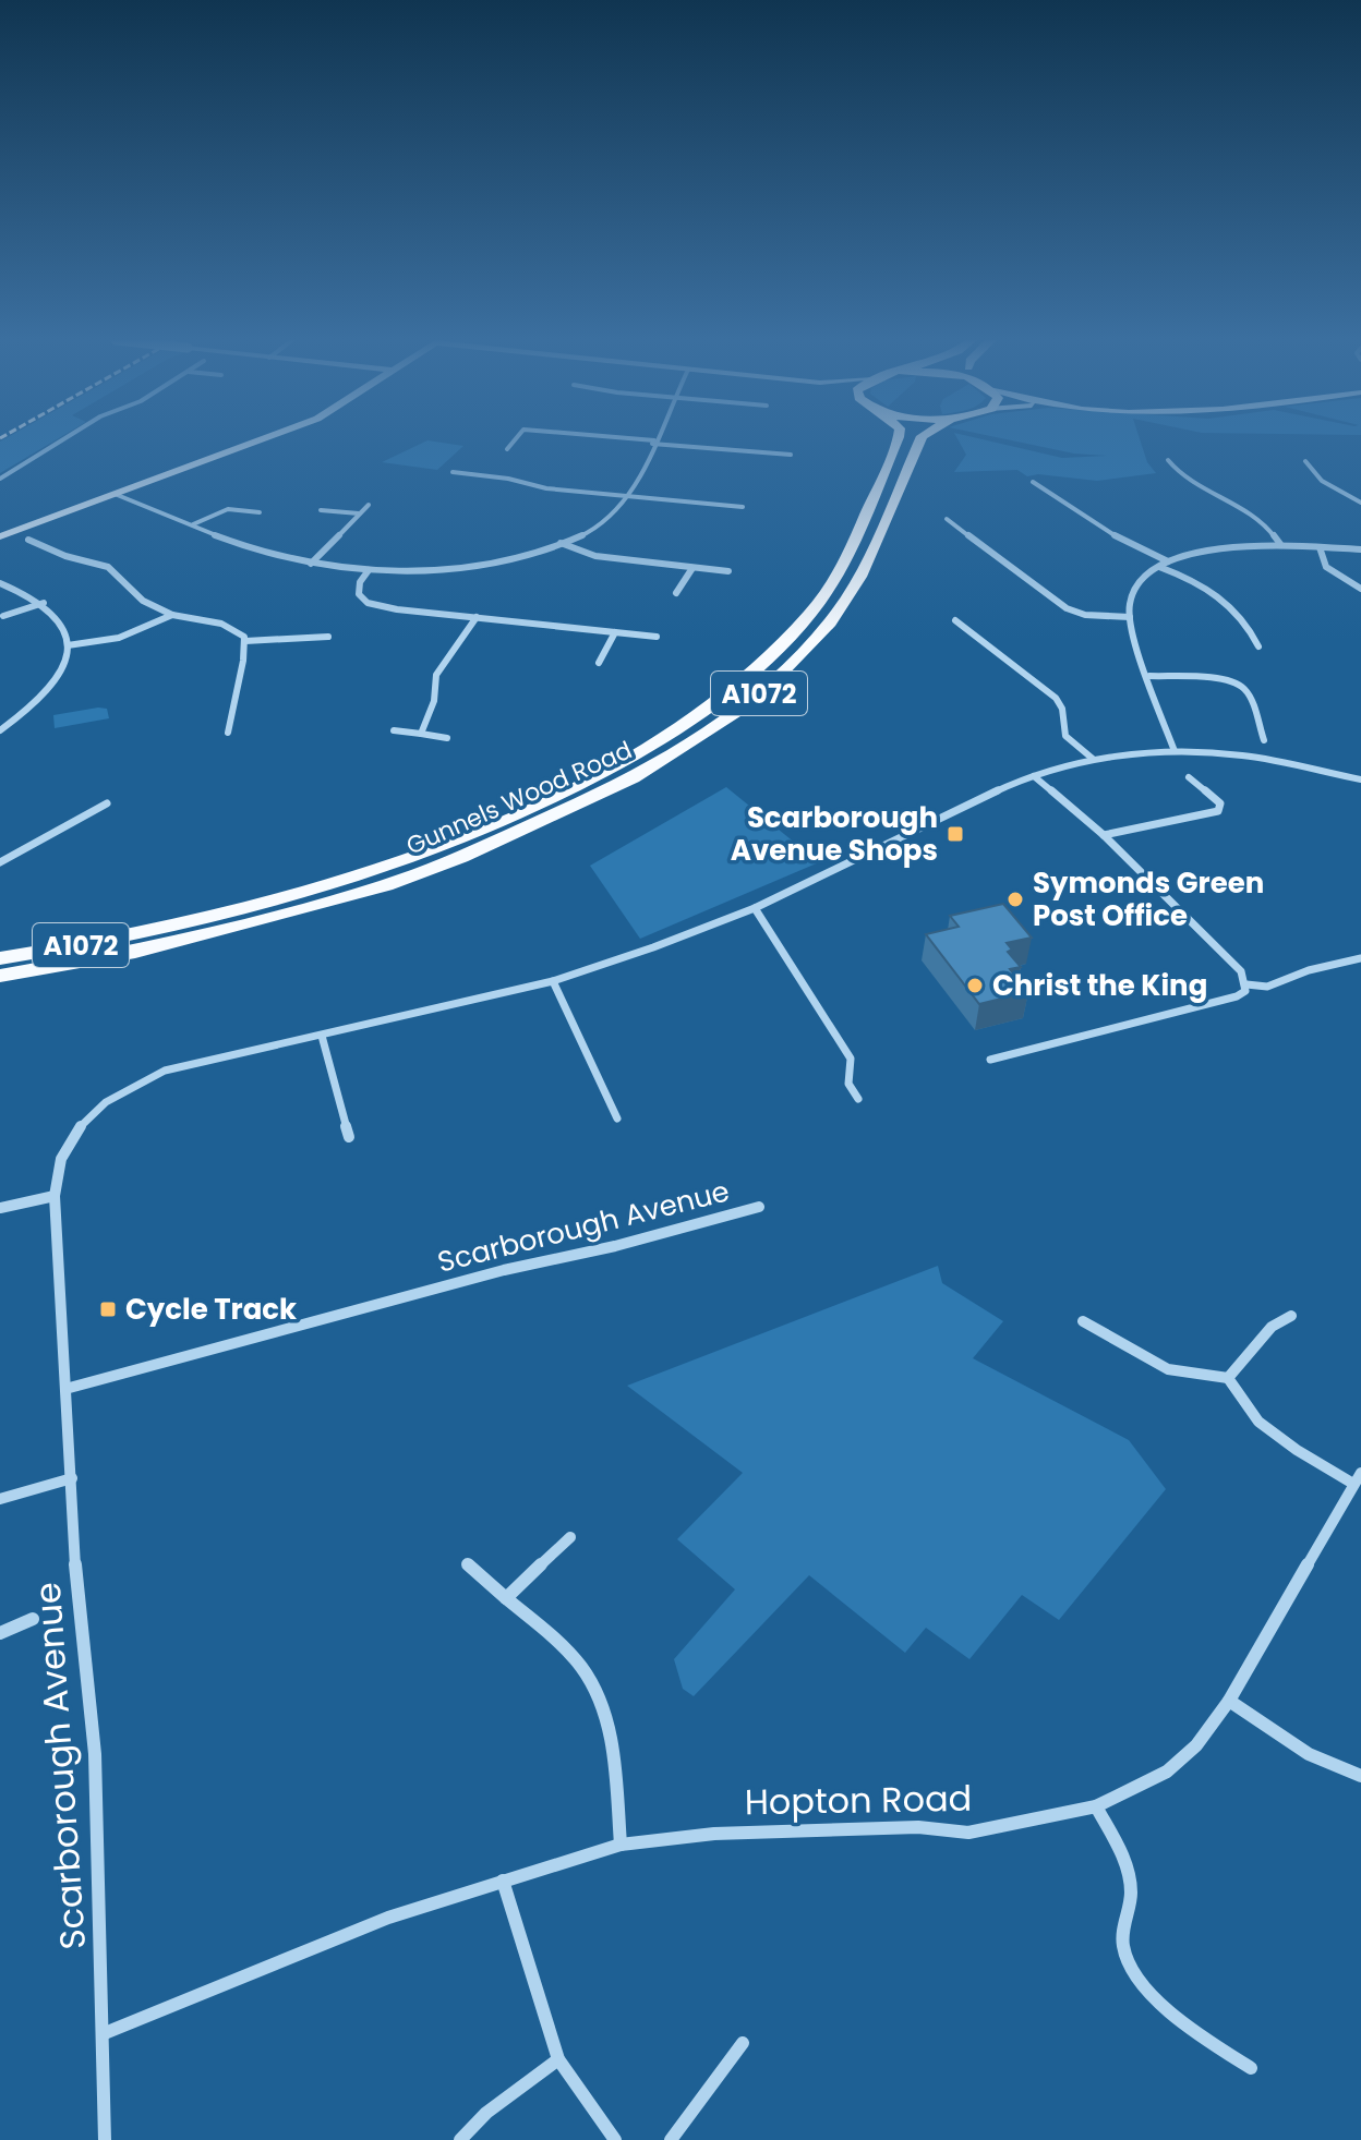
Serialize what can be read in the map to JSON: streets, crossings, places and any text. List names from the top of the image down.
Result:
{
  "streets": {
    "main road": ["A1072", "Gunnels Wood Road"],
    "street": ["Scarborough Avenue", "Hopton Road"]
  },
  "crossings": [
    ["Scarborough Avenue", "Hopton Road"]
  ],
  "places": {
    "transit": ["Scarborough Avenue Shops", "Cycle Track"],
    "other": ["Symonds Green Post Office", "Christ the King"]
  }
}
